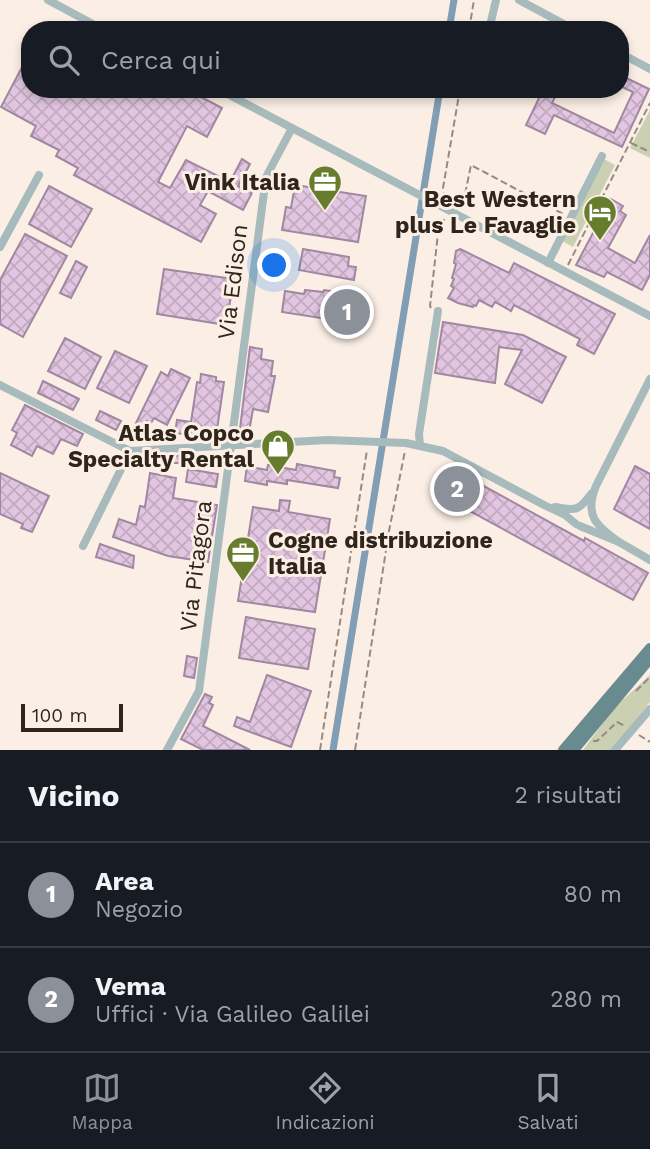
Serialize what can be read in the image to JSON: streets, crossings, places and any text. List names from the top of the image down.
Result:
{
  "streets": {
    "street": ["Via Edison", "Via Pitagora"]
  },
  "crossings": [
    ["Via Edison", "Via Pitagora"]
  ],
  "places": {
    "office": ["Vink Italia", "Cogne distribuzione Italia"],
    "hotel": ["Best Western plus Le Favaglie"],
    "shop": ["Atlas Copco Specialty Rental"]
  },
  "scale_bar": "100 m",
  "page": {
    "search": "Cerca qui",
    "pins": ["1", "2"],
    "scale": "100 m",
    "heading": ["Vicino", "2 risultati"],
    "list": [
      {
        "mark": "1",
        "name": "Area",
        "note": "Negozio",
        "value": "80 m"
      },
      {
        "mark": "2",
        "name": "Vema",
        "note": "Uffici · Via Galileo Galilei",
        "value": "280 m"
      }
    ],
    "nav": ["Mappa", "Indicazioni", "Salvati"]
  }
}
